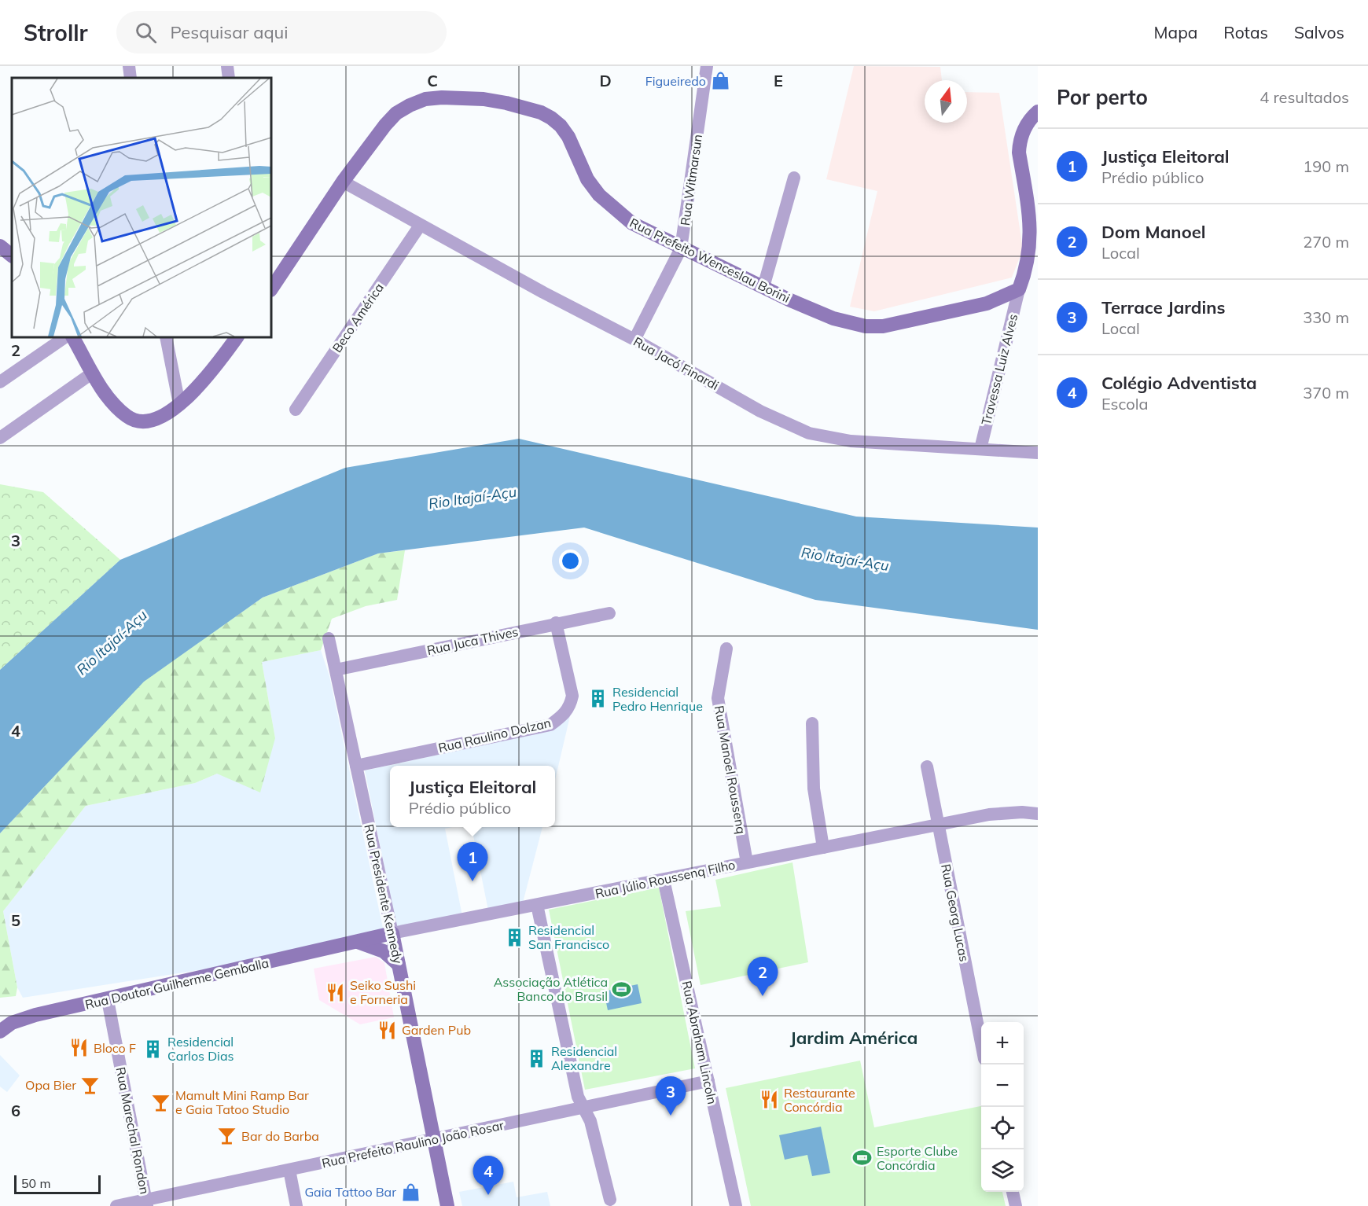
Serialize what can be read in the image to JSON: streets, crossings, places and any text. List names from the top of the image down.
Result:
{
  "streets": {
    "street": [
      "Rua Witmarsun",
      "Rua Prefeito Wenceslau Borini",
      "Beco América",
      "Rua Jacó Finardi",
      "Travessa Luiz Alves",
      "Rua Juca Thives",
      "Rua Raulino Dolzan",
      "Rua Manoel Roussenq",
      "Rua Júlio Roussenq Filho",
      "Rua Presidente Kennedy",
      "Rua Georg Lucas",
      "Rua Doutor Guilherme Gemballa",
      "Rua Abraham Lincoln",
      "Rua Marechal Rondon",
      "Rua Prefeito Raulino João Rosar"
    ]
  },
  "crossings": [
    ["Rua Witmarsun", "Rua Prefeito Wenceslau Borini"],
    ["Rua Witmarsun", "Rua Jacó Finardi"],
    ["Rua Prefeito Wenceslau Borini", "Rua Jacó Finardi"],
    ["Rua Prefeito Wenceslau Borini", "Travessa Luiz Alves"],
    ["Beco América", "Rua Jacó Finardi"],
    ["Rua Jacó Finardi", "Travessa Luiz Alves"],
    ["Rua Juca Thives", "Rua Raulino Dolzan"],
    ["Rua Juca Thives", "Rua Presidente Kennedy"],
    ["Rua Raulino Dolzan", "Rua Presidente Kennedy"],
    ["Rua Manoel Roussenq", "Rua Júlio Roussenq Filho"],
    ["Rua Júlio Roussenq Filho", "Rua Presidente Kennedy"],
    ["Rua Júlio Roussenq Filho", "Rua Georg Lucas"],
    ["Rua Júlio Roussenq Filho", "Rua Doutor Guilherme Gemballa"],
    ["Rua Júlio Roussenq Filho", "Rua Abraham Lincoln"],
    ["Rua Presidente Kennedy", "Rua Doutor Guilherme Gemballa"],
    ["Rua Presidente Kennedy", "Rua Prefeito Raulino João Rosar"],
    ["Rua Doutor Guilherme Gemballa", "Rua Marechal Rondon"],
    ["Rua Abraham Lincoln", "Rua Prefeito Raulino João Rosar"],
    ["Rua Marechal Rondon", "Rua Prefeito Raulino João Rosar"]
  ],
  "districts": ["Jardim América"],
  "water": ["Rio Itajaí-Açu"],
  "places": {
    "shop": ["Figueiredo", "Gaia Tattoo Bar"],
    "building": [
      "Residencial Pedro Henrique",
      "Residencial San Francisco",
      "Residencial Carlos Dias",
      "Residencial Alexandre"
    ],
    "sports": ["Associação Atlética Banco do Brasil", "Esporte Clube Concórdia"],
    "restaurant": [
      "Seiko Sushi e Forneria",
      "Garden Pub",
      "Bloco F",
      "Restaurante Concórdia"
    ],
    "bar": ["Opa Bier", "Mamult Mini Ramp Bar e Gaia Tatoo Studio", "Bar do Barba"]
  },
  "scale_bar": "50 m",
  "north": "top",
  "page": {
    "header": "Strollr",
    "search": "Pesquisar aqui",
    "nav": ["Mapa", "Rotas", "Salvos"],
    "heading": ["Por perto", "4 resultados"],
    "list": [
      {
        "mark": "1",
        "name": "Justiça Eleitoral",
        "note": "Prédio público",
        "value": "190 m"
      },
      {
        "mark": "2",
        "name": "Dom Manoel",
        "note": "Local",
        "value": "270 m"
      },
      {
        "mark": "3",
        "name": "Terrace Jardins",
        "note": "Local",
        "value": "330 m"
      },
      {
        "mark": "4",
        "name": "Colégio Adventista",
        "note": "Escola",
        "value": "370 m"
      }
    ],
    "popup": ["Justiça Eleitoral", "Prédio público"],
    "pins": [
      "1",
      "2",
      "3",
      "4"
    ],
    "map_buttons": ["+", "−"],
    "scale": "50 m"
  },
  "grid": {
    "columns": ["C", "D", "E"],
    "rows": [
      "2",
      "3",
      "4",
      "5",
      "6"
    ]
  }
}
